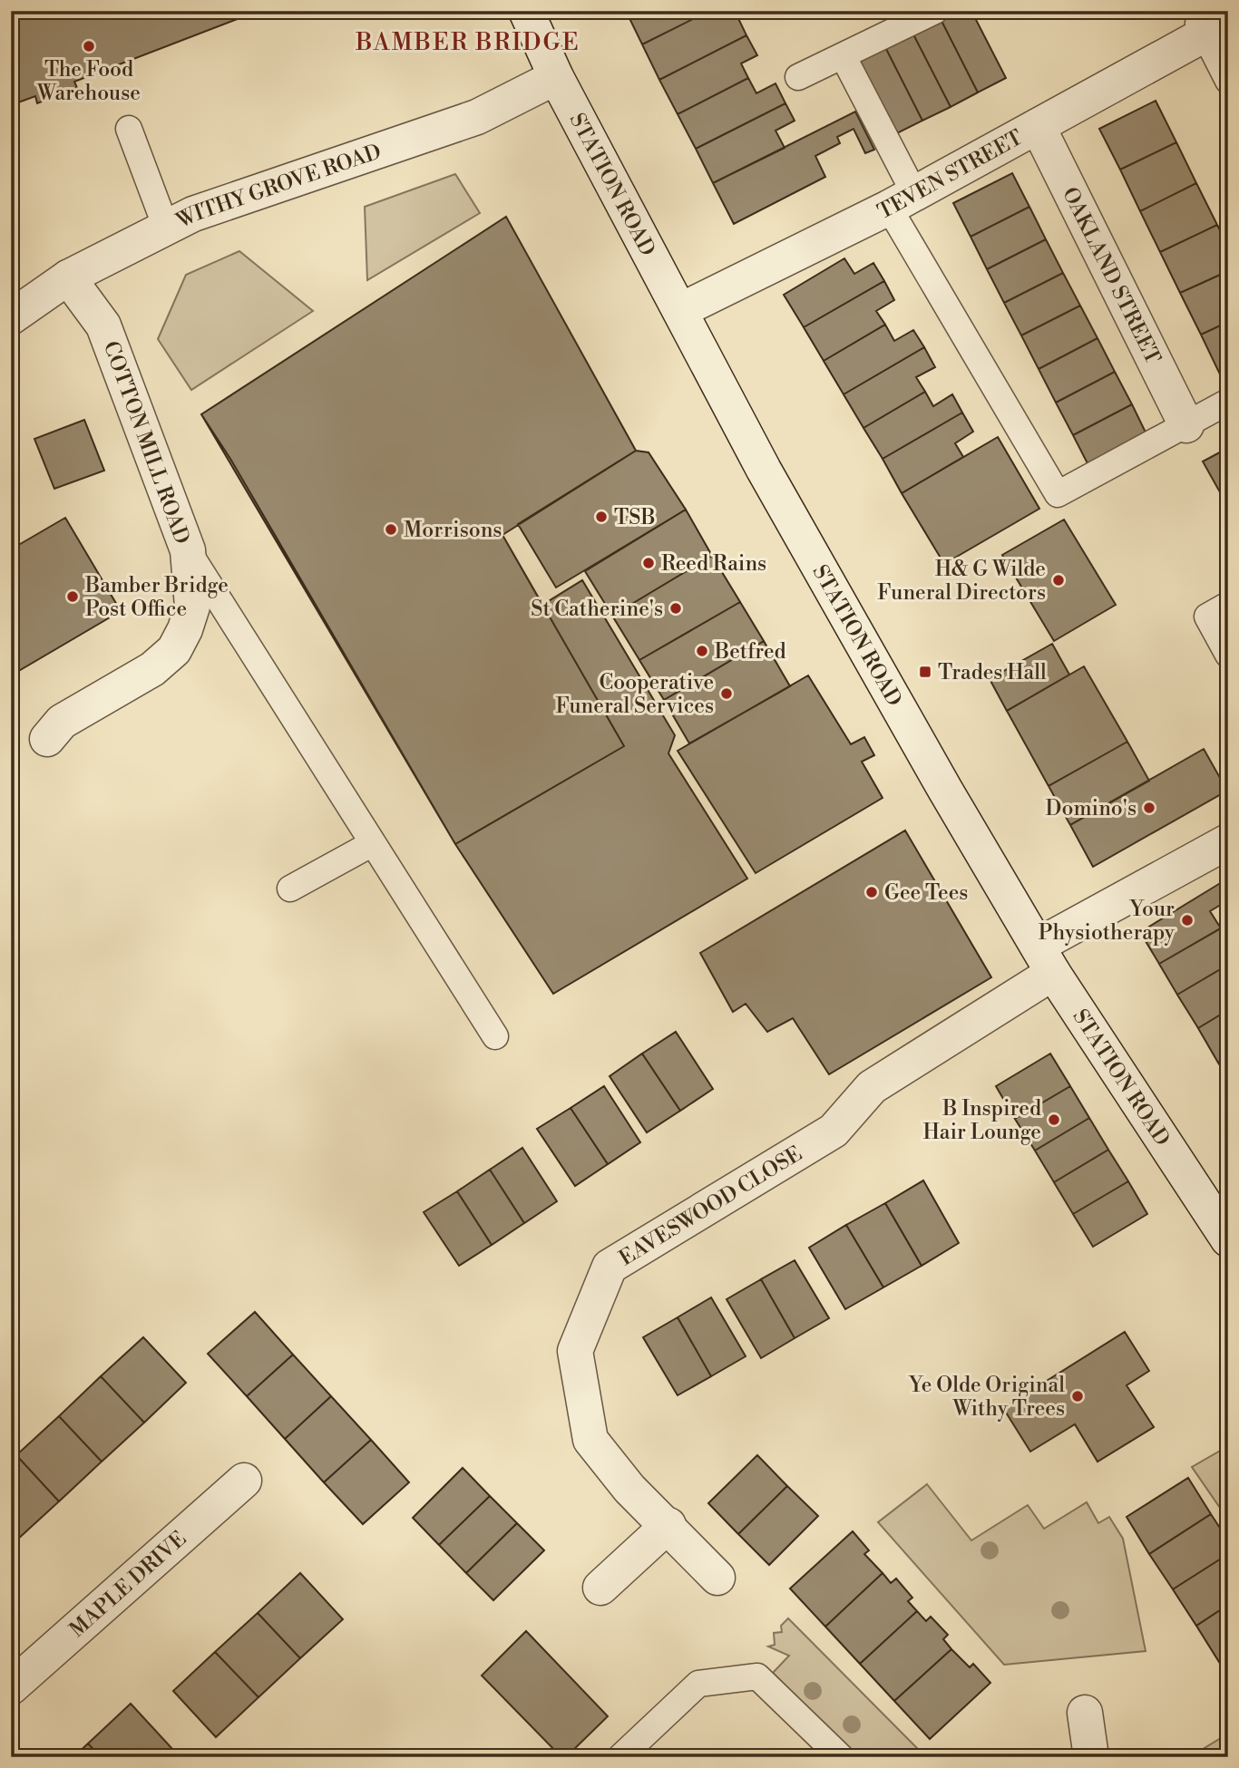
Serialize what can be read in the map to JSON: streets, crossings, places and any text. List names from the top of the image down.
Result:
{
  "streets": {
    "street": [
      "TEVEN STREET",
      "STATION ROAD",
      "WITHY GROVE ROAD",
      "OAKLAND STREET",
      "COTTON MILL ROAD",
      "EAVESWOOD CLOSE",
      "MAPLE DRIVE"
    ]
  },
  "crossings": [
    ["TEVEN STREET", "STATION ROAD"],
    ["TEVEN STREET", "OAKLAND STREET"],
    ["STATION ROAD", "WITHY GROVE ROAD"],
    ["STATION ROAD", "EAVESWOOD CLOSE"],
    ["WITHY GROVE ROAD", "COTTON MILL ROAD"]
  ],
  "districts": ["BAMBER BRIDGE"],
  "places": {
    "other": [
      "The Food Warehouse",
      "TSB",
      "Morrisons",
      "Reed Rains",
      "H& G Wilde Funeral Directors",
      "Bamber Bridge Post Office",
      "St Catherine's",
      "Betfred",
      "Cooperative Funeral Services",
      "Domino's",
      "Gee Tees",
      "Your Physiotherapy",
      "B Inspired Hair Lounge",
      "Ye Olde Original Withy Trees"
    ],
    "transit": ["Trades Hall"]
  }
}
